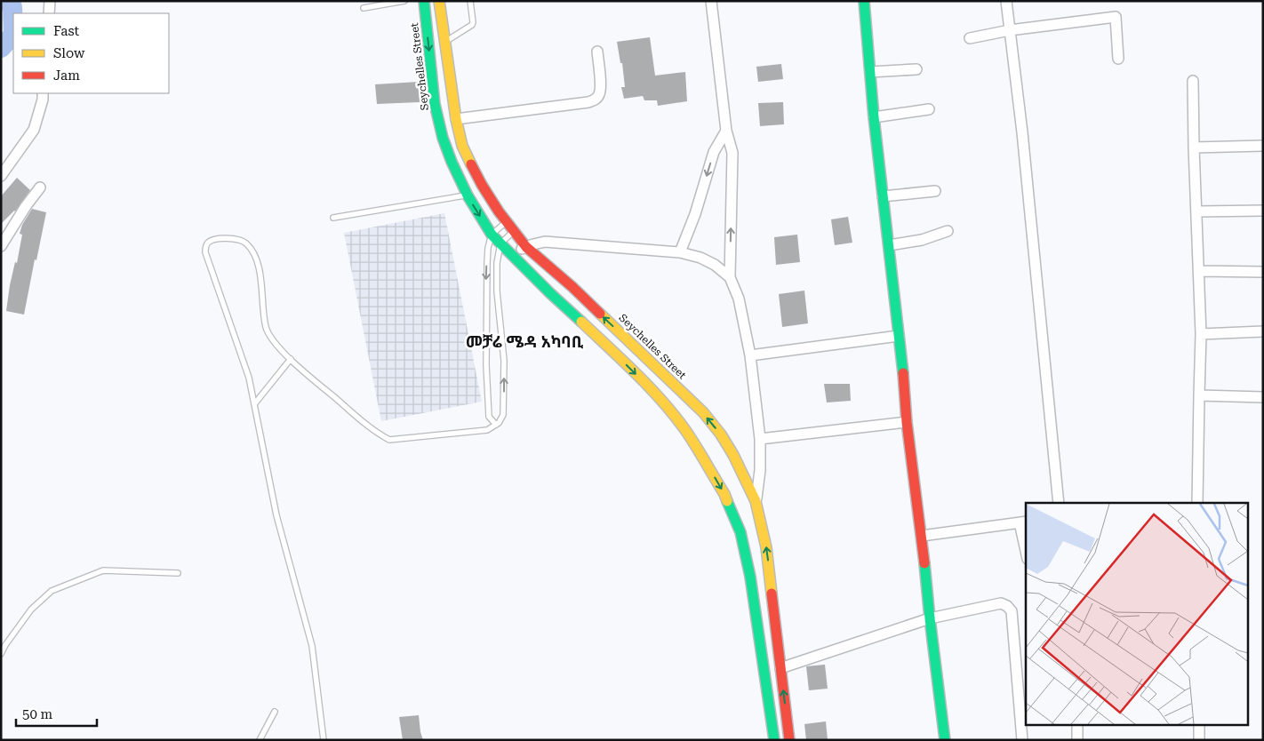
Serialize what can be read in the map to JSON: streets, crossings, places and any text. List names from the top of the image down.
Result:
{
  "streets": {
    "main road": ["Seychelles Street"]
  },
  "districts": ["መቻሬ ሜዳ አካባቢ"],
  "legend": ["Fast", "Slow", "Jam"],
  "scale_bar": "50 m"
}
